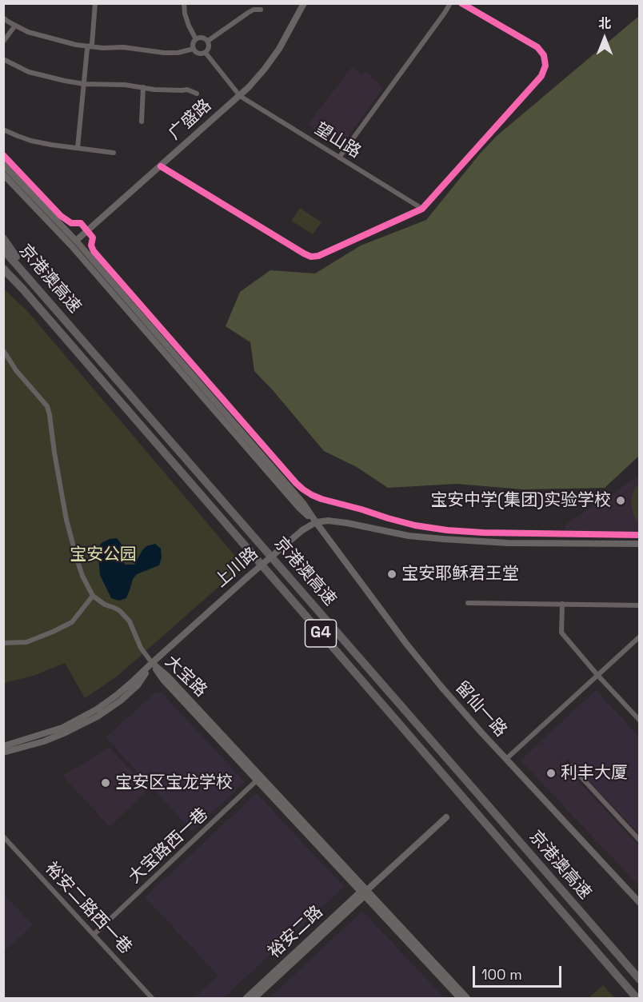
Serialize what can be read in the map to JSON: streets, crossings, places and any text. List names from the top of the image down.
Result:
{
  "streets": {
    "highway": ["京港澳高速", "G4"],
    "main road": [
      "广盛路",
      "上川路",
      "大宝路",
      "留仙一路",
      "裕安二路"
    ],
    "street": ["望山路", "大宝路西一巷", "裕安二路西一巷"]
  },
  "crossings": [
    ["广盛路", "望山路"],
    ["上川路", "大宝路"],
    ["上川路", "留仙一路"],
    ["大宝路", "大宝路西一巷"],
    ["大宝路", "裕安二路"],
    ["大宝路西一巷", "裕安二路西一巷"]
  ],
  "parks": ["宝安公园"],
  "places": [
    "宝安中学(集团)实验学校",
    "宝安耶稣君王堂",
    "利丰大厦",
    "宝安区宝龙学校"
  ],
  "scale_bar": "100 m",
  "north": "top"
}
